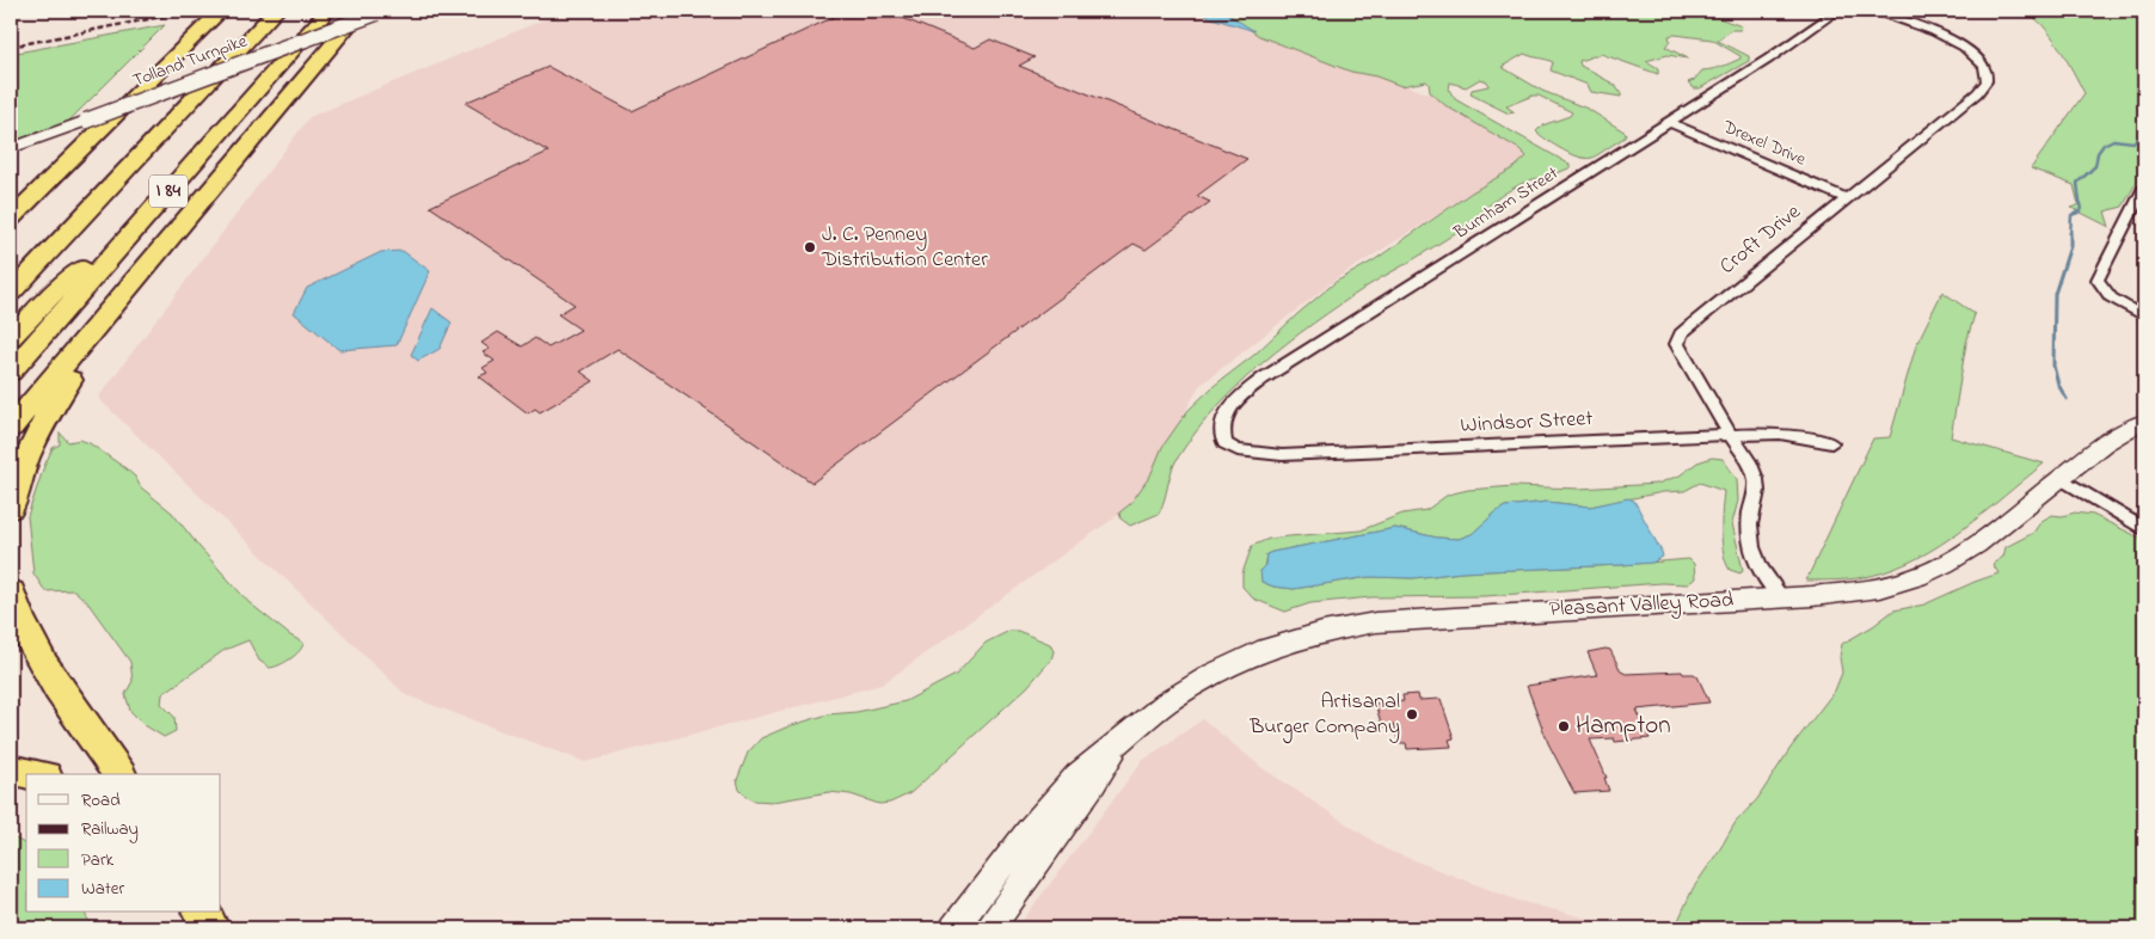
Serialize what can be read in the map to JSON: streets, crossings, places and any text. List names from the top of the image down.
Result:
{
  "streets": {
    "highway": ["I 84"],
    "main road": ["Tolland Turnpike", "Pleasant Valley Road"],
    "street": [
      "Drexel Drive",
      "Burnham Street",
      "Croft Drive",
      "Windsor Street"
    ]
  },
  "crossings": [
    ["Drexel Drive", "Burnham Street"],
    ["Drexel Drive", "Croft Drive"],
    ["Burnham Street", "Windsor Street"],
    ["Croft Drive", "Windsor Street"],
    ["Croft Drive", "Pleasant Valley Road"]
  ],
  "places": ["J. C. Penney Distribution Center", "Artisanal Burger Company", "Hampton"],
  "legend": [
    "Road",
    "Railway",
    "Park",
    "Water"
  ]
}
